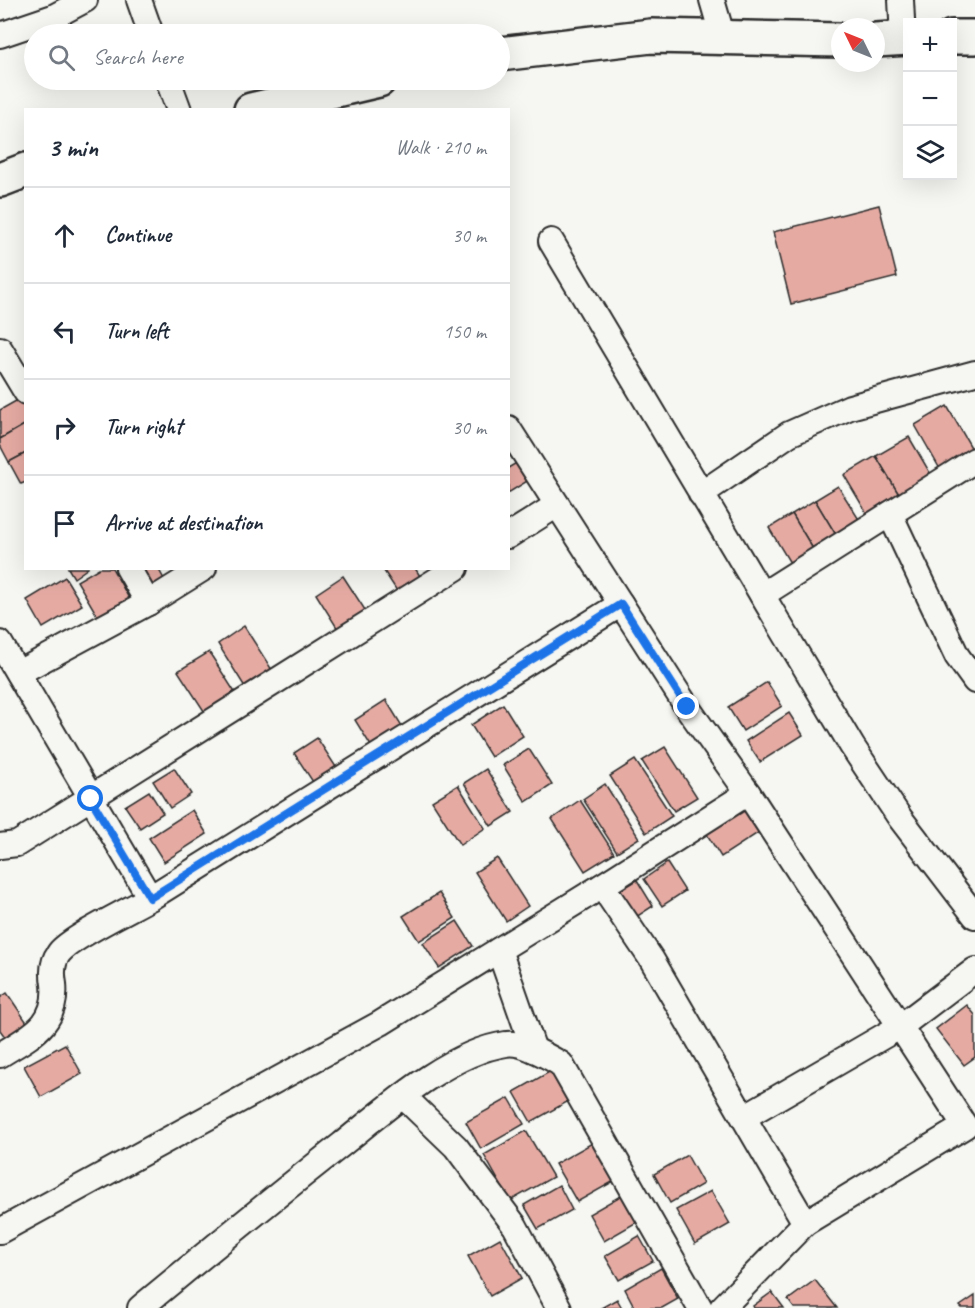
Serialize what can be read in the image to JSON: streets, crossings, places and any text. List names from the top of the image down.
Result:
{
  "north": "top left",
  "page": {
    "map_buttons": ["+", "−"],
    "search": "Search here",
    "heading": ["3 min", "Walk · 210 m"],
    "list": [
      ["Continue", "30 m"],
      ["Turn left", "150 m"],
      ["Turn right", "30 m"],
      "Arrive at destination"
    ]
  }
}
